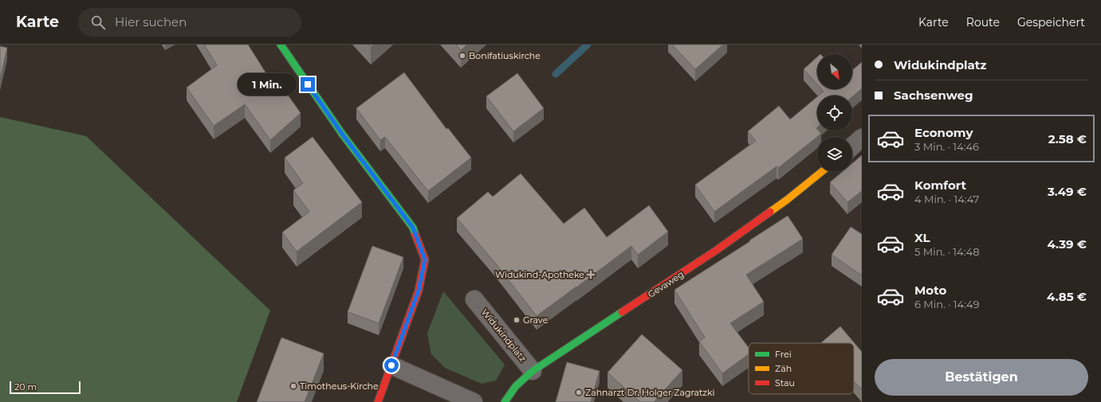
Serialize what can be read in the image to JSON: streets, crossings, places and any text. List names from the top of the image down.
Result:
{
  "streets": {
    "street": ["Gevaweg", "Widukindplatz"]
  },
  "crossings": [
    ["Gevaweg", "Widukindplatz"]
  ],
  "places": {
    "other": [
      "Bonifatiuskirche",
      "Grave",
      "Timotheus-Kirche",
      "Zahnarzt Dr. Holger Zagratzki"
    ],
    "health": ["Widukind-Apotheke"]
  },
  "legend": ["Frei", "Zäh", "Stau"],
  "scale_bar": "20 m",
  "north": "bottom right",
  "page": {
    "header": "Karte",
    "search": "Hier suchen",
    "nav": ["Karte", "Route", "Gespeichert"],
    "banner": ["Widukindplatz", "Sachsenweg"],
    "bubble": "1 Min.",
    "list": [
      {
        "name": "Economy",
        "note": "3 Min. · 14:46",
        "value": "2.58 €"
      },
      {
        "name": "Komfort",
        "note": "4 Min. · 14:47",
        "value": "3.49 €"
      },
      {
        "name": "XL",
        "note": "5 Min. · 14:48",
        "value": "4.39 €"
      },
      {
        "name": "Moto",
        "note": "6 Min. · 14:49",
        "value": "4.85 €"
      }
    ],
    "buttons": "Bestätigen",
    "scale": "20 m"
  }
}
